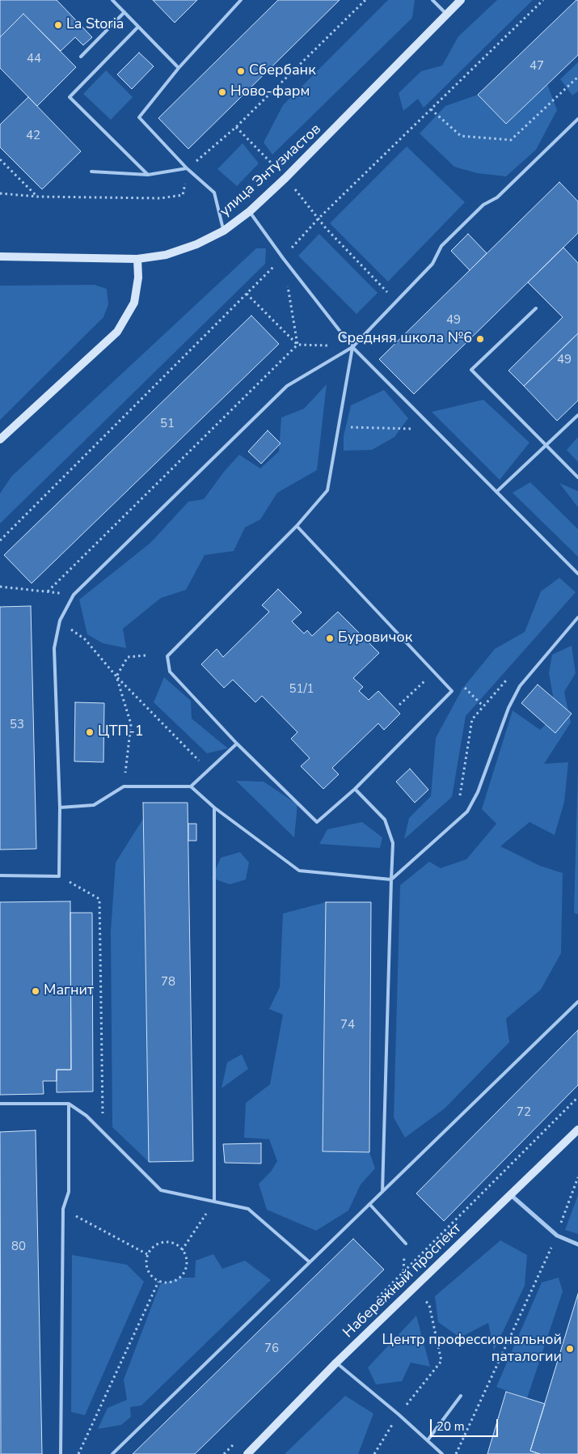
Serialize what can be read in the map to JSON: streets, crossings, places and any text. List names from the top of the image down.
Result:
{
  "streets": {
    "main road": ["улица Энтузиастов", "Набережный проспект"]
  },
  "places": [
    "La Storia",
    "Сбербанк",
    "Ново-фарм",
    "Средняя школа №6",
    "Буровичок",
    "ЦТП-1",
    "Магнит",
    "Центр профессиональной паталогии"
  ],
  "house_numbers": [
    "44",
    "47",
    "42",
    "49",
    "49",
    "51",
    "51/1",
    "53",
    "78",
    "74",
    "72",
    "80",
    "76"
  ],
  "scale_bar": "20 m"
}
